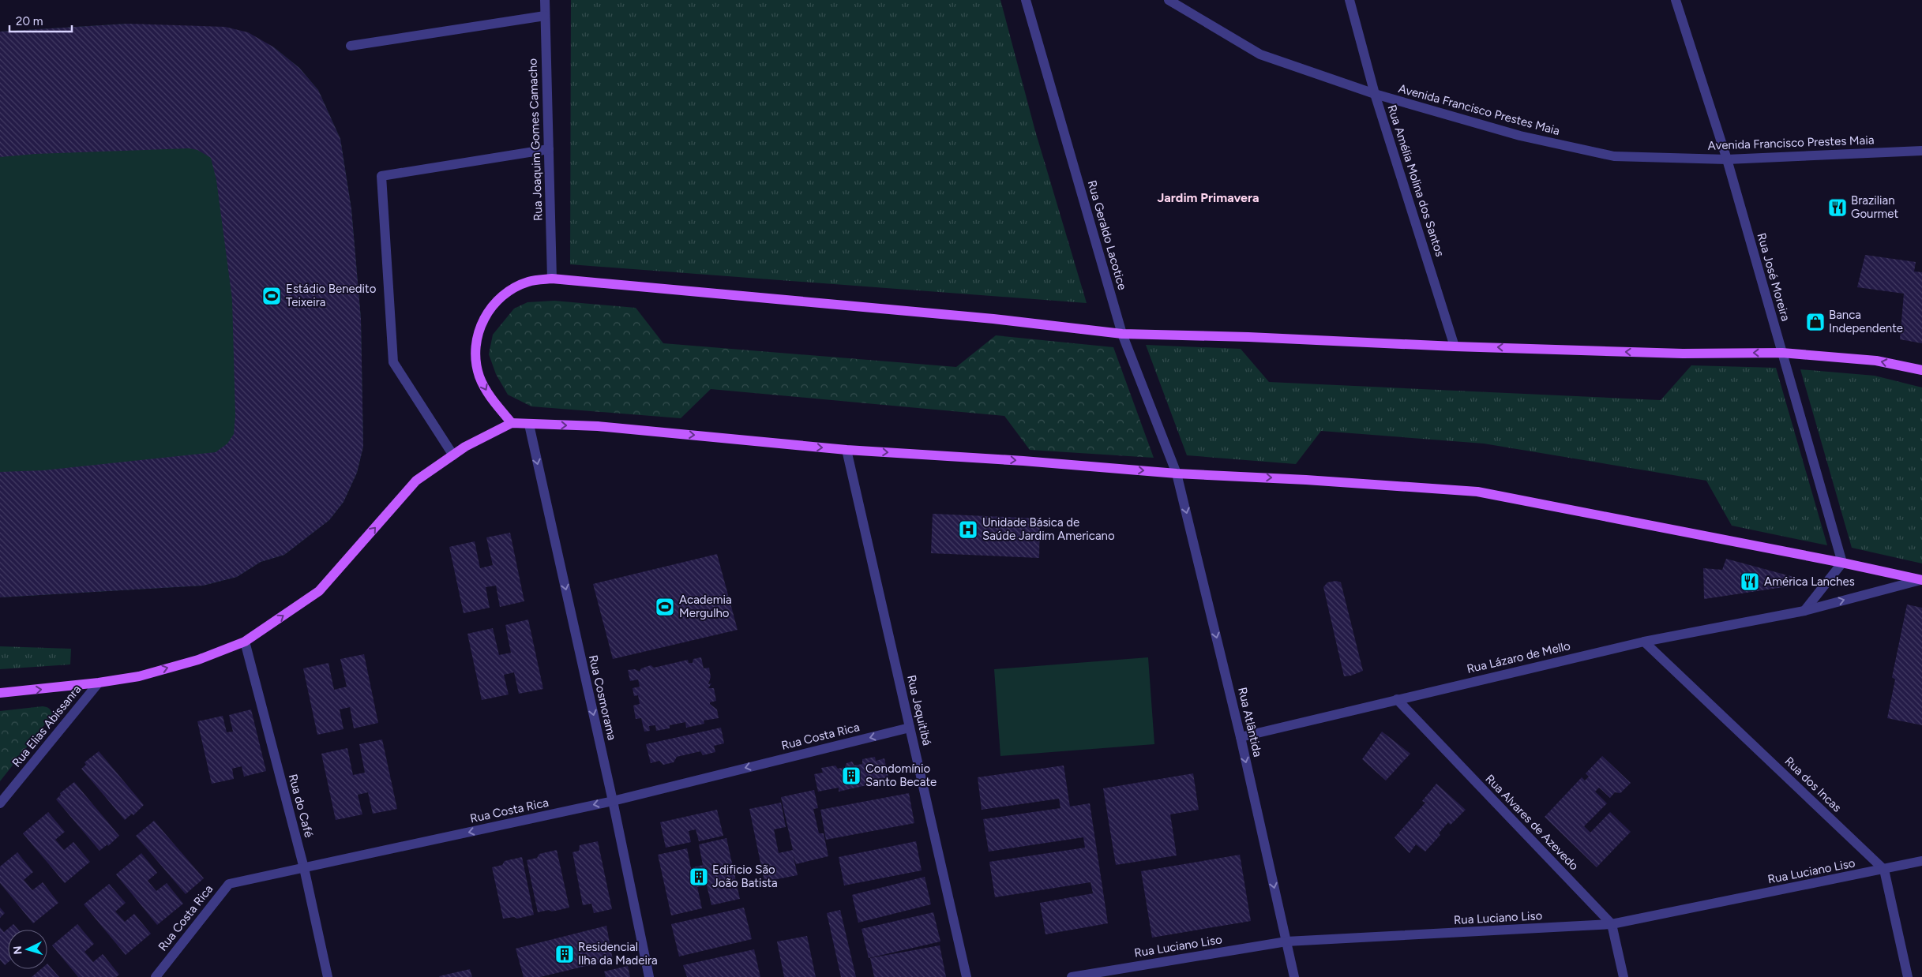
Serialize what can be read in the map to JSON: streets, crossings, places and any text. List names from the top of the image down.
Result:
{
  "streets": {
    "street": [
      "Avenida Francisco Prestes Maia",
      "Rua Joaquim Gomes Camacho",
      "Rua Amélia Molina dos Santos",
      "Rua Geraldo Lacotice",
      "Rua José Moreira",
      "Rua Lázaro de Mello",
      "Rua Cosmorama",
      "Rua Jequitibá",
      "Rua Atlântida",
      "Rua Elias Abissanra",
      "Rua Costa Rica",
      "Rua dos Incas",
      "Rua do Café",
      "Rua Alvares de Azevedo",
      "Rua Luciano Liso"
    ]
  },
  "crossings": [
    ["Avenida Francisco Prestes Maia", "Rua Amélia Molina dos Santos"],
    ["Avenida Francisco Prestes Maia", "Rua José Moreira"],
    ["Rua Geraldo Lacotice", "Rua Atlântida"],
    ["Rua Lázaro de Mello", "Rua Atlântida"],
    ["Rua Lázaro de Mello", "Rua dos Incas"],
    ["Rua Lázaro de Mello", "Rua Alvares de Azevedo"],
    ["Rua Cosmorama", "Rua Costa Rica"],
    ["Rua Jequitibá", "Rua Costa Rica"],
    ["Rua Atlântida", "Rua Luciano Liso"],
    ["Rua Costa Rica", "Rua do Café"],
    ["Rua dos Incas", "Rua Luciano Liso"],
    ["Rua Alvares de Azevedo", "Rua Luciano Liso"]
  ],
  "one_way": ["Rua Cosmorama", "Rua Atlântida", "Rua Costa Rica"],
  "districts": ["Jardim Primavera"],
  "places": {
    "restaurant": ["Brazilian Gourmet", "América Lanches"],
    "sports": ["Estádio Benedito Teixeira", "Academia Mergulho"],
    "shop": ["Banca Independente"],
    "hospital": ["Unidade Básica de Saúde Jardim Americano"],
    "building": ["Condomínio Santo Becate", "Edificio São João Batista", "Residencial Ilha da Madeira"]
  },
  "scale_bar": "20 m",
  "north": "left"
}
